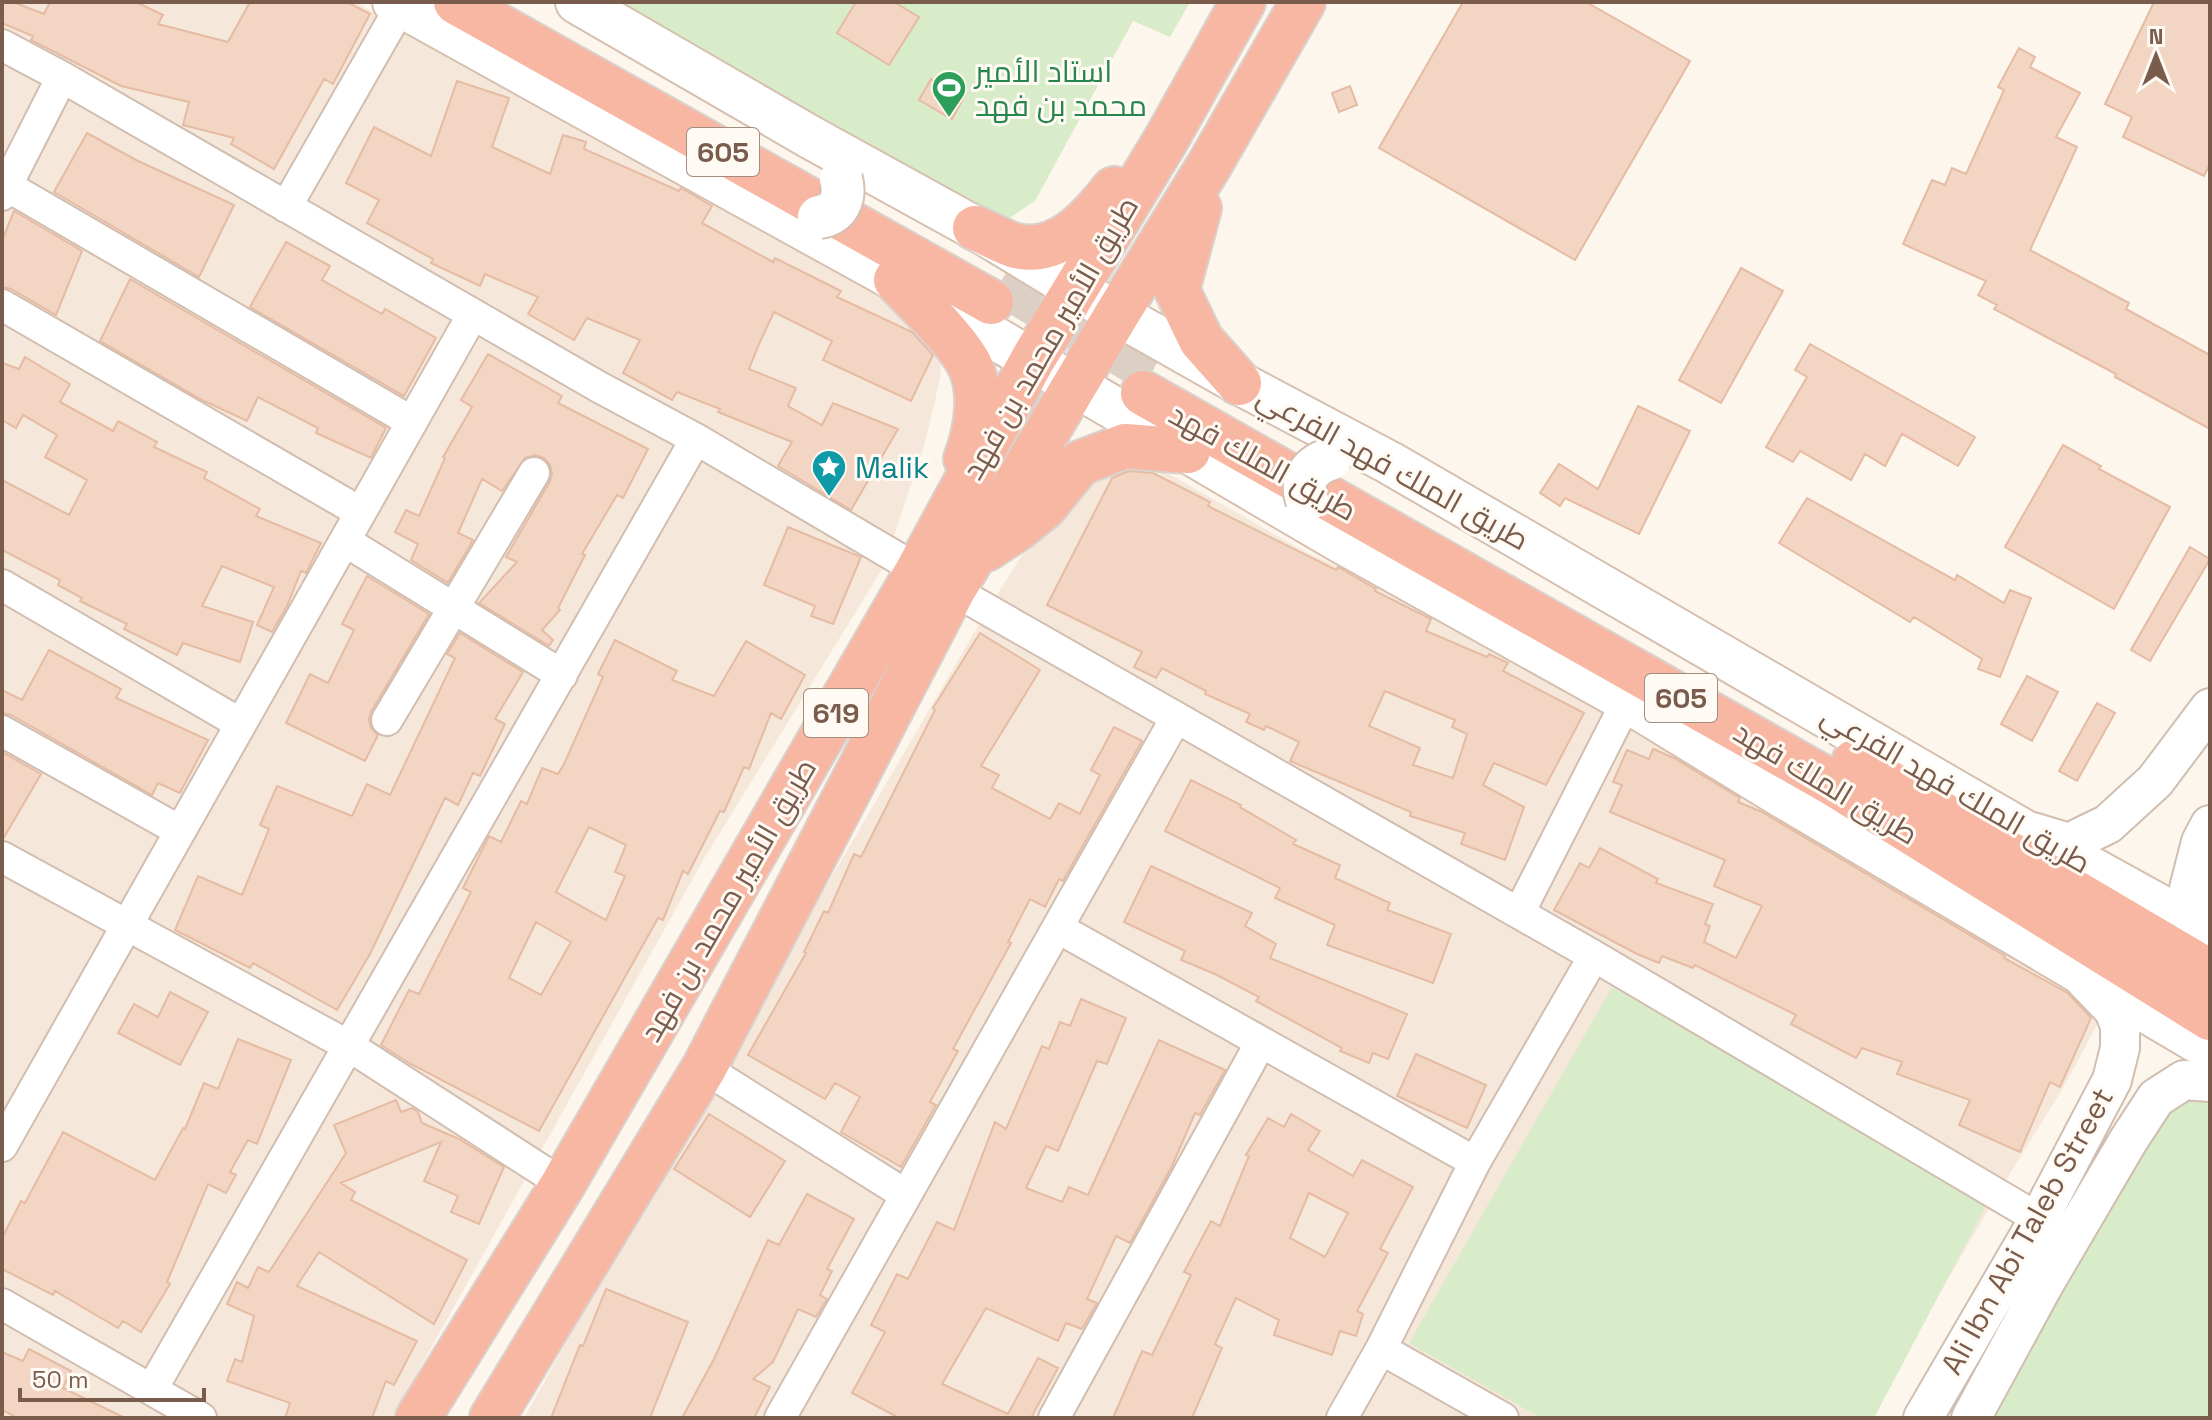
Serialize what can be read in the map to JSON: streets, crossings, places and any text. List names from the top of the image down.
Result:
{
  "streets": {
    "highway": [
      "605",
      "طريق الأمير محمد بن فهد",
      "طريق الملك فهد",
      "619"
    ],
    "main road": ["طريق الملك فهد الفرعي"],
    "street": ["Ali Ibn Abi Taleb Street"]
  },
  "crossings": [
    ["طريق الأمير محمد بن فهد", "طريق الملك فهد الفرعي"]
  ],
  "places": {
    "sports": ["استاد الأمير محمد بن فهد"],
    "place": ["Malik"]
  },
  "scale_bar": "50 m",
  "north": "top"
}
